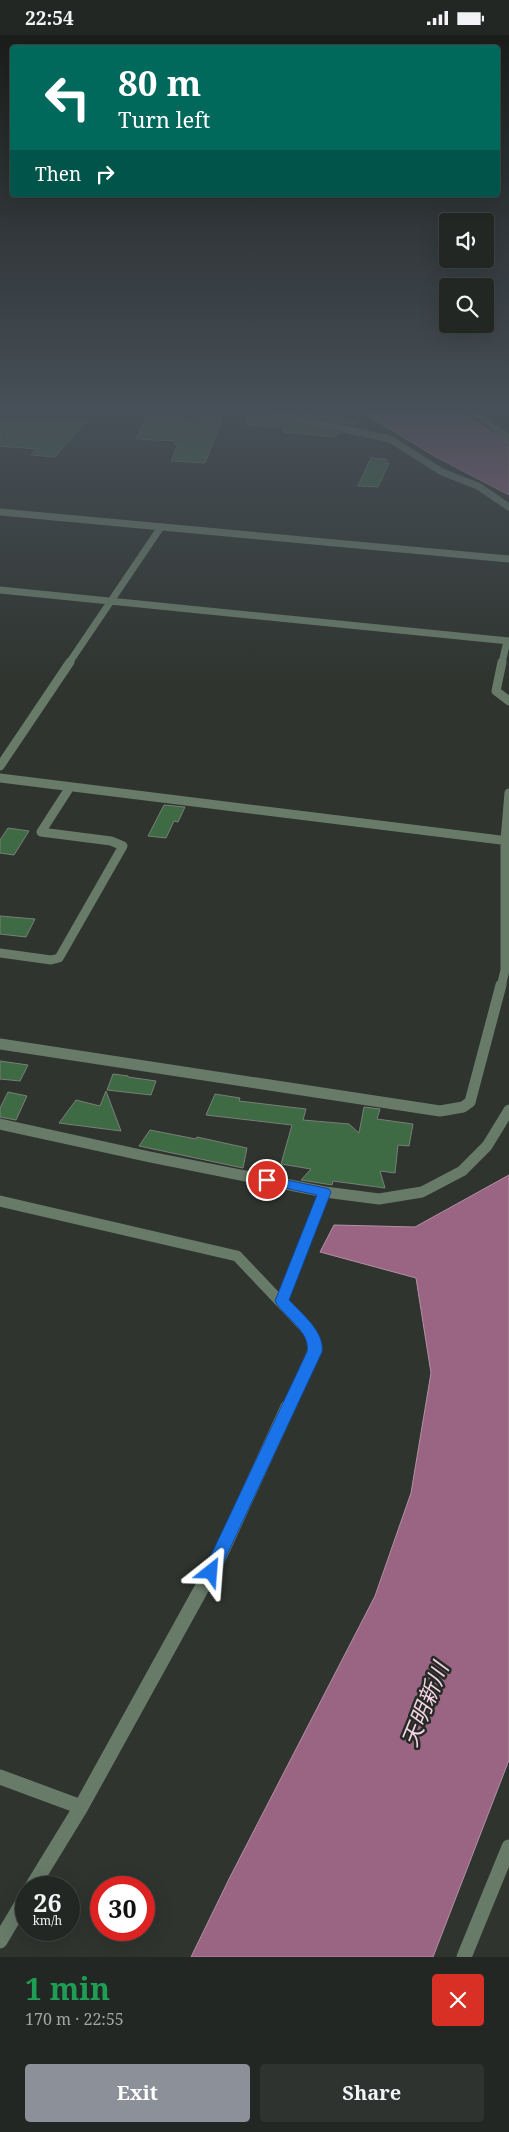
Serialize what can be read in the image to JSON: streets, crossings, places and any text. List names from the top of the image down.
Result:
{
  "water": ["天明新川"],
  "page": {
    "status": "22:54",
    "turn": ["80 m", "Turn left"],
    "then": "Then",
    "speed": "26 km/h",
    "limit": "30",
    "heading": ["1 min", "170 m · 22:55"],
    "buttons": ["Exit", "Share"]
  }
}
